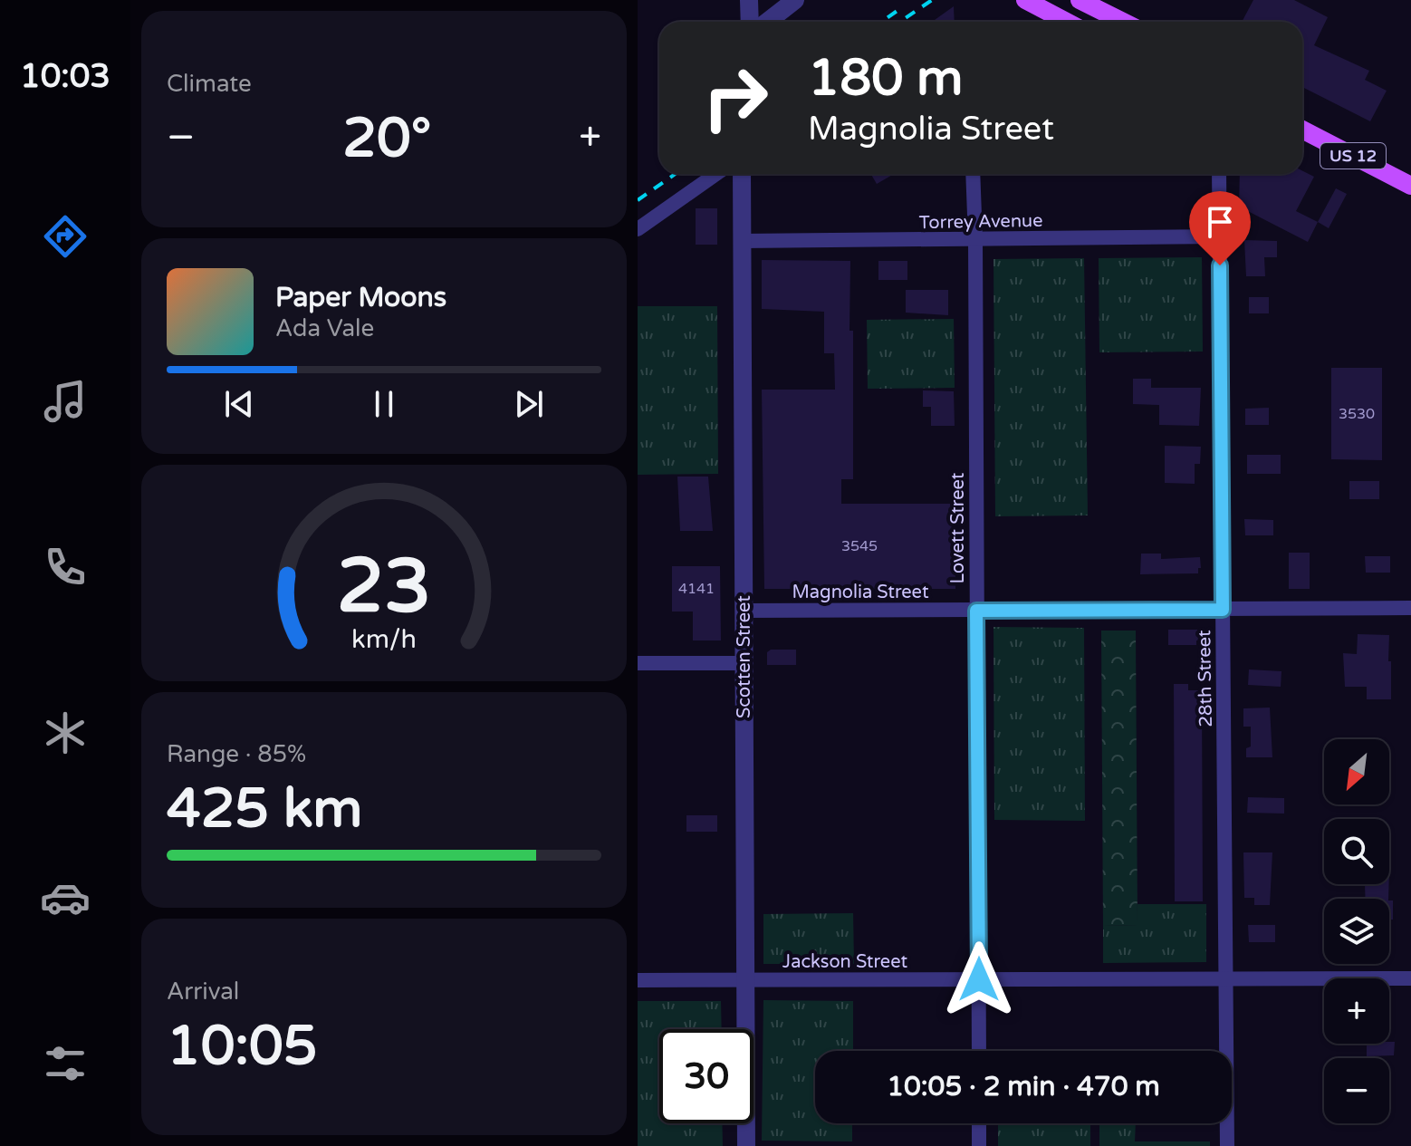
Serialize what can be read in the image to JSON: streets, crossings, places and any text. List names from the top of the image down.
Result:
{
  "streets": {
    "main road": ["US 12"],
    "street": [
      "Torrey Avenue",
      "Lovett Street",
      "Magnolia Street",
      "Scotten Street",
      "28th Street",
      "Jackson Street"
    ]
  },
  "crossings": [
    ["Torrey Avenue", "Lovett Street"],
    ["Torrey Avenue", "Scotten Street"],
    ["Torrey Avenue", "28th Street"],
    ["Lovett Street", "Magnolia Street"],
    ["Lovett Street", "Jackson Street"],
    ["Magnolia Street", "Scotten Street"],
    ["Magnolia Street", "28th Street"],
    ["Scotten Street", "Jackson Street"],
    ["28th Street", "Jackson Street"]
  ],
  "house_numbers": ["3530", "3545", "4141"],
  "north": "bottom left",
  "page": {
    "tabs": "10:03",
    "tile": [
      "Climate",
      ["Range · 85%", "425 km"],
      ["Arrival", "10:05"]
    ],
    "turn": ["180 m", "Magnolia Street"],
    "heat": ["−", "20°", "+"],
    "song": ["Paper Moons", "Ada Vale"],
    "map_buttons": ["+", "−"],
    "limit": "30",
    "trip": "10:05 · 2 min · 470 m",
    "gauge": ["23", "km/h"]
  }
}
